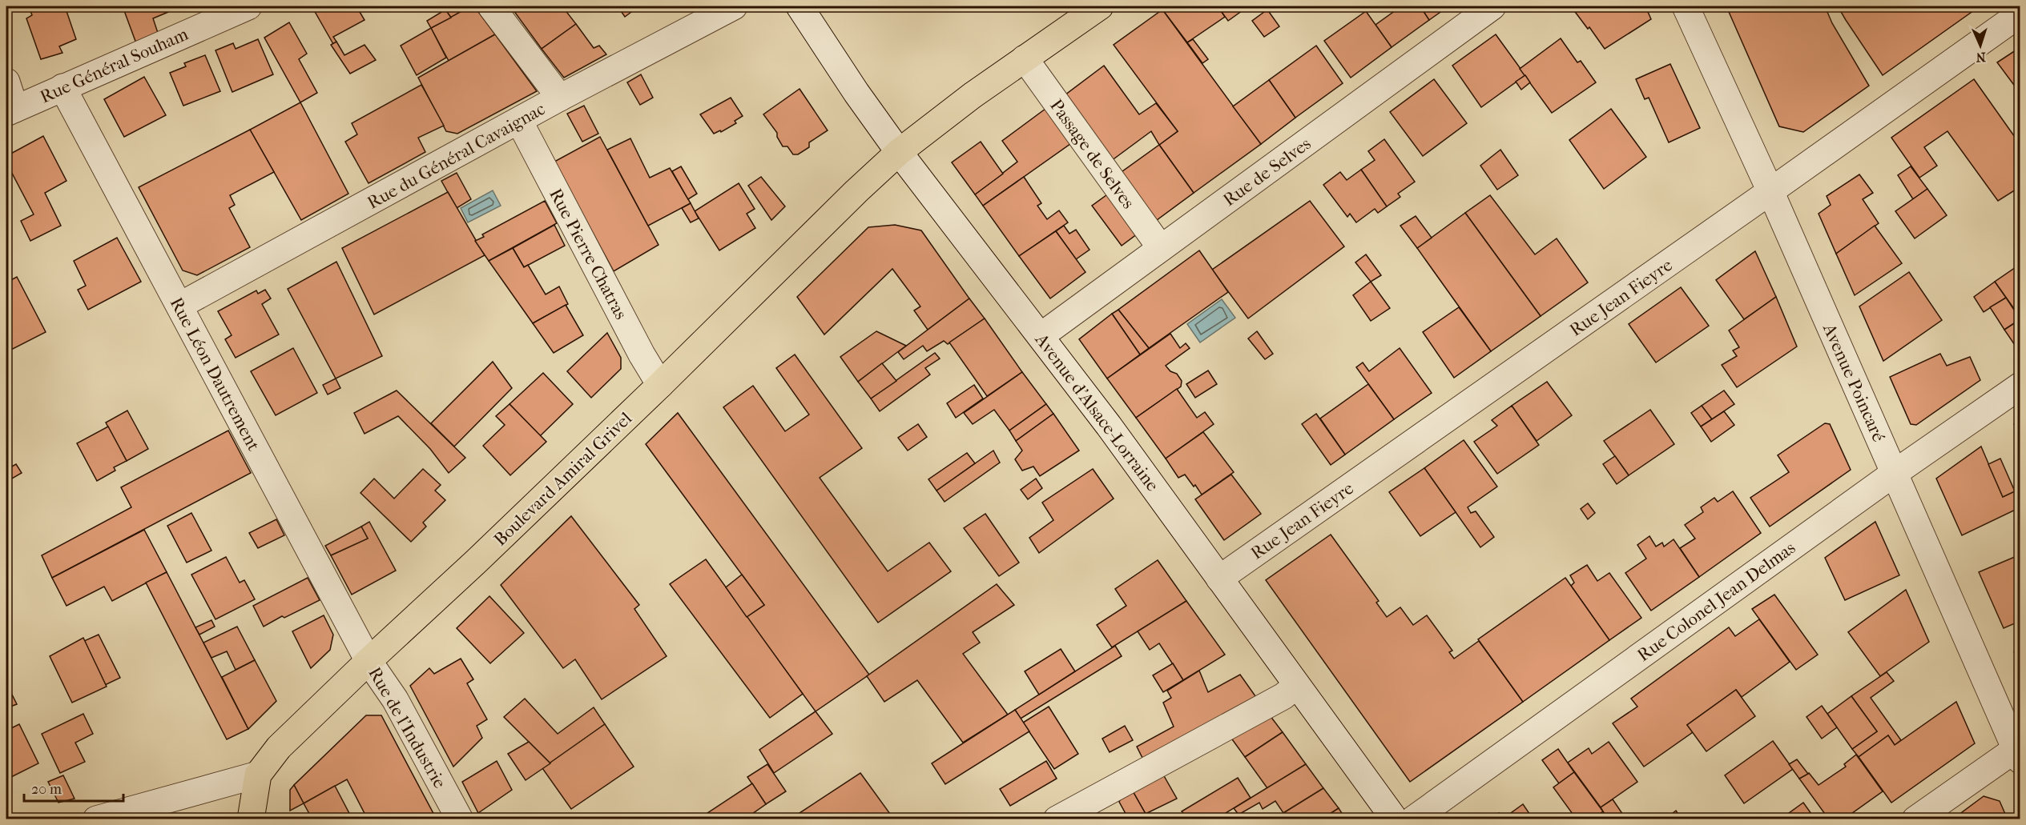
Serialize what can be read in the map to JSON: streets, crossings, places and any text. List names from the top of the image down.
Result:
{
  "streets": {
    "main road": ["Boulevard Amiral Grivel"],
    "street": [
      "Rue Général Souham",
      "Passage de Selves",
      "Rue du Général Cavaignac",
      "Rue de Selves",
      "Rue Pierre Chatras",
      "Rue Jean Fieyre",
      "Rue Léon Dautrement",
      "Avenue Poincaré",
      "Avenue d'Alsace-Lorraine",
      "Rue Colonel Jean Delmas",
      "Rue de l'Industrie"
    ]
  },
  "crossings": [
    ["Rue Général Souham", "Rue Léon Dautrement"],
    ["Passage de Selves", "Rue de Selves"],
    ["Passage de Selves", "Boulevard Amiral Grivel"],
    ["Rue du Général Cavaignac", "Rue Pierre Chatras"],
    ["Rue du Général Cavaignac", "Rue Léon Dautrement"],
    ["Rue de Selves", "Avenue d'Alsace-Lorraine"],
    ["Rue Pierre Chatras", "Boulevard Amiral Grivel"],
    ["Rue Jean Fieyre", "Avenue Poincaré"],
    ["Rue Jean Fieyre", "Avenue d'Alsace-Lorraine"],
    ["Rue Léon Dautrement", "Boulevard Amiral Grivel"],
    ["Rue Léon Dautrement", "Rue de l'Industrie"],
    ["Avenue Poincaré", "Rue Colonel Jean Delmas"],
    ["Avenue d'Alsace-Lorraine", "Boulevard Amiral Grivel"],
    ["Boulevard Amiral Grivel", "Rue de l'Industrie"]
  ],
  "scale_bar": "20 m",
  "north": "bottom"
}
